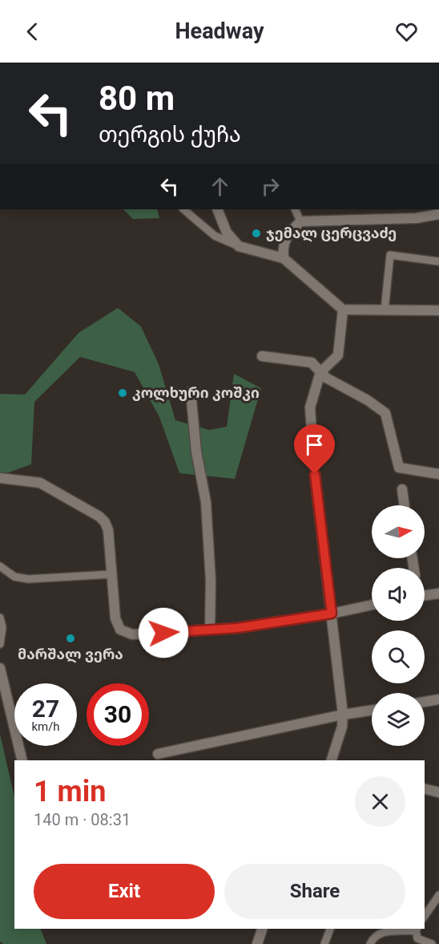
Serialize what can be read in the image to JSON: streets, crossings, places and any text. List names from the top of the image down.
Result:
{
  "places": ["ჯემალ ცერცვაძე", "კოლხური კოშკი", "მარშალ ვერა"],
  "north": "right",
  "page": {
    "header": "Headway",
    "turn": ["80 m", "თერგის ქუჩა"],
    "speed": "27 km/h",
    "limit": "30",
    "heading": ["1 min", "140 m · 08:31"],
    "buttons": ["Exit", "Share"]
  }
}
